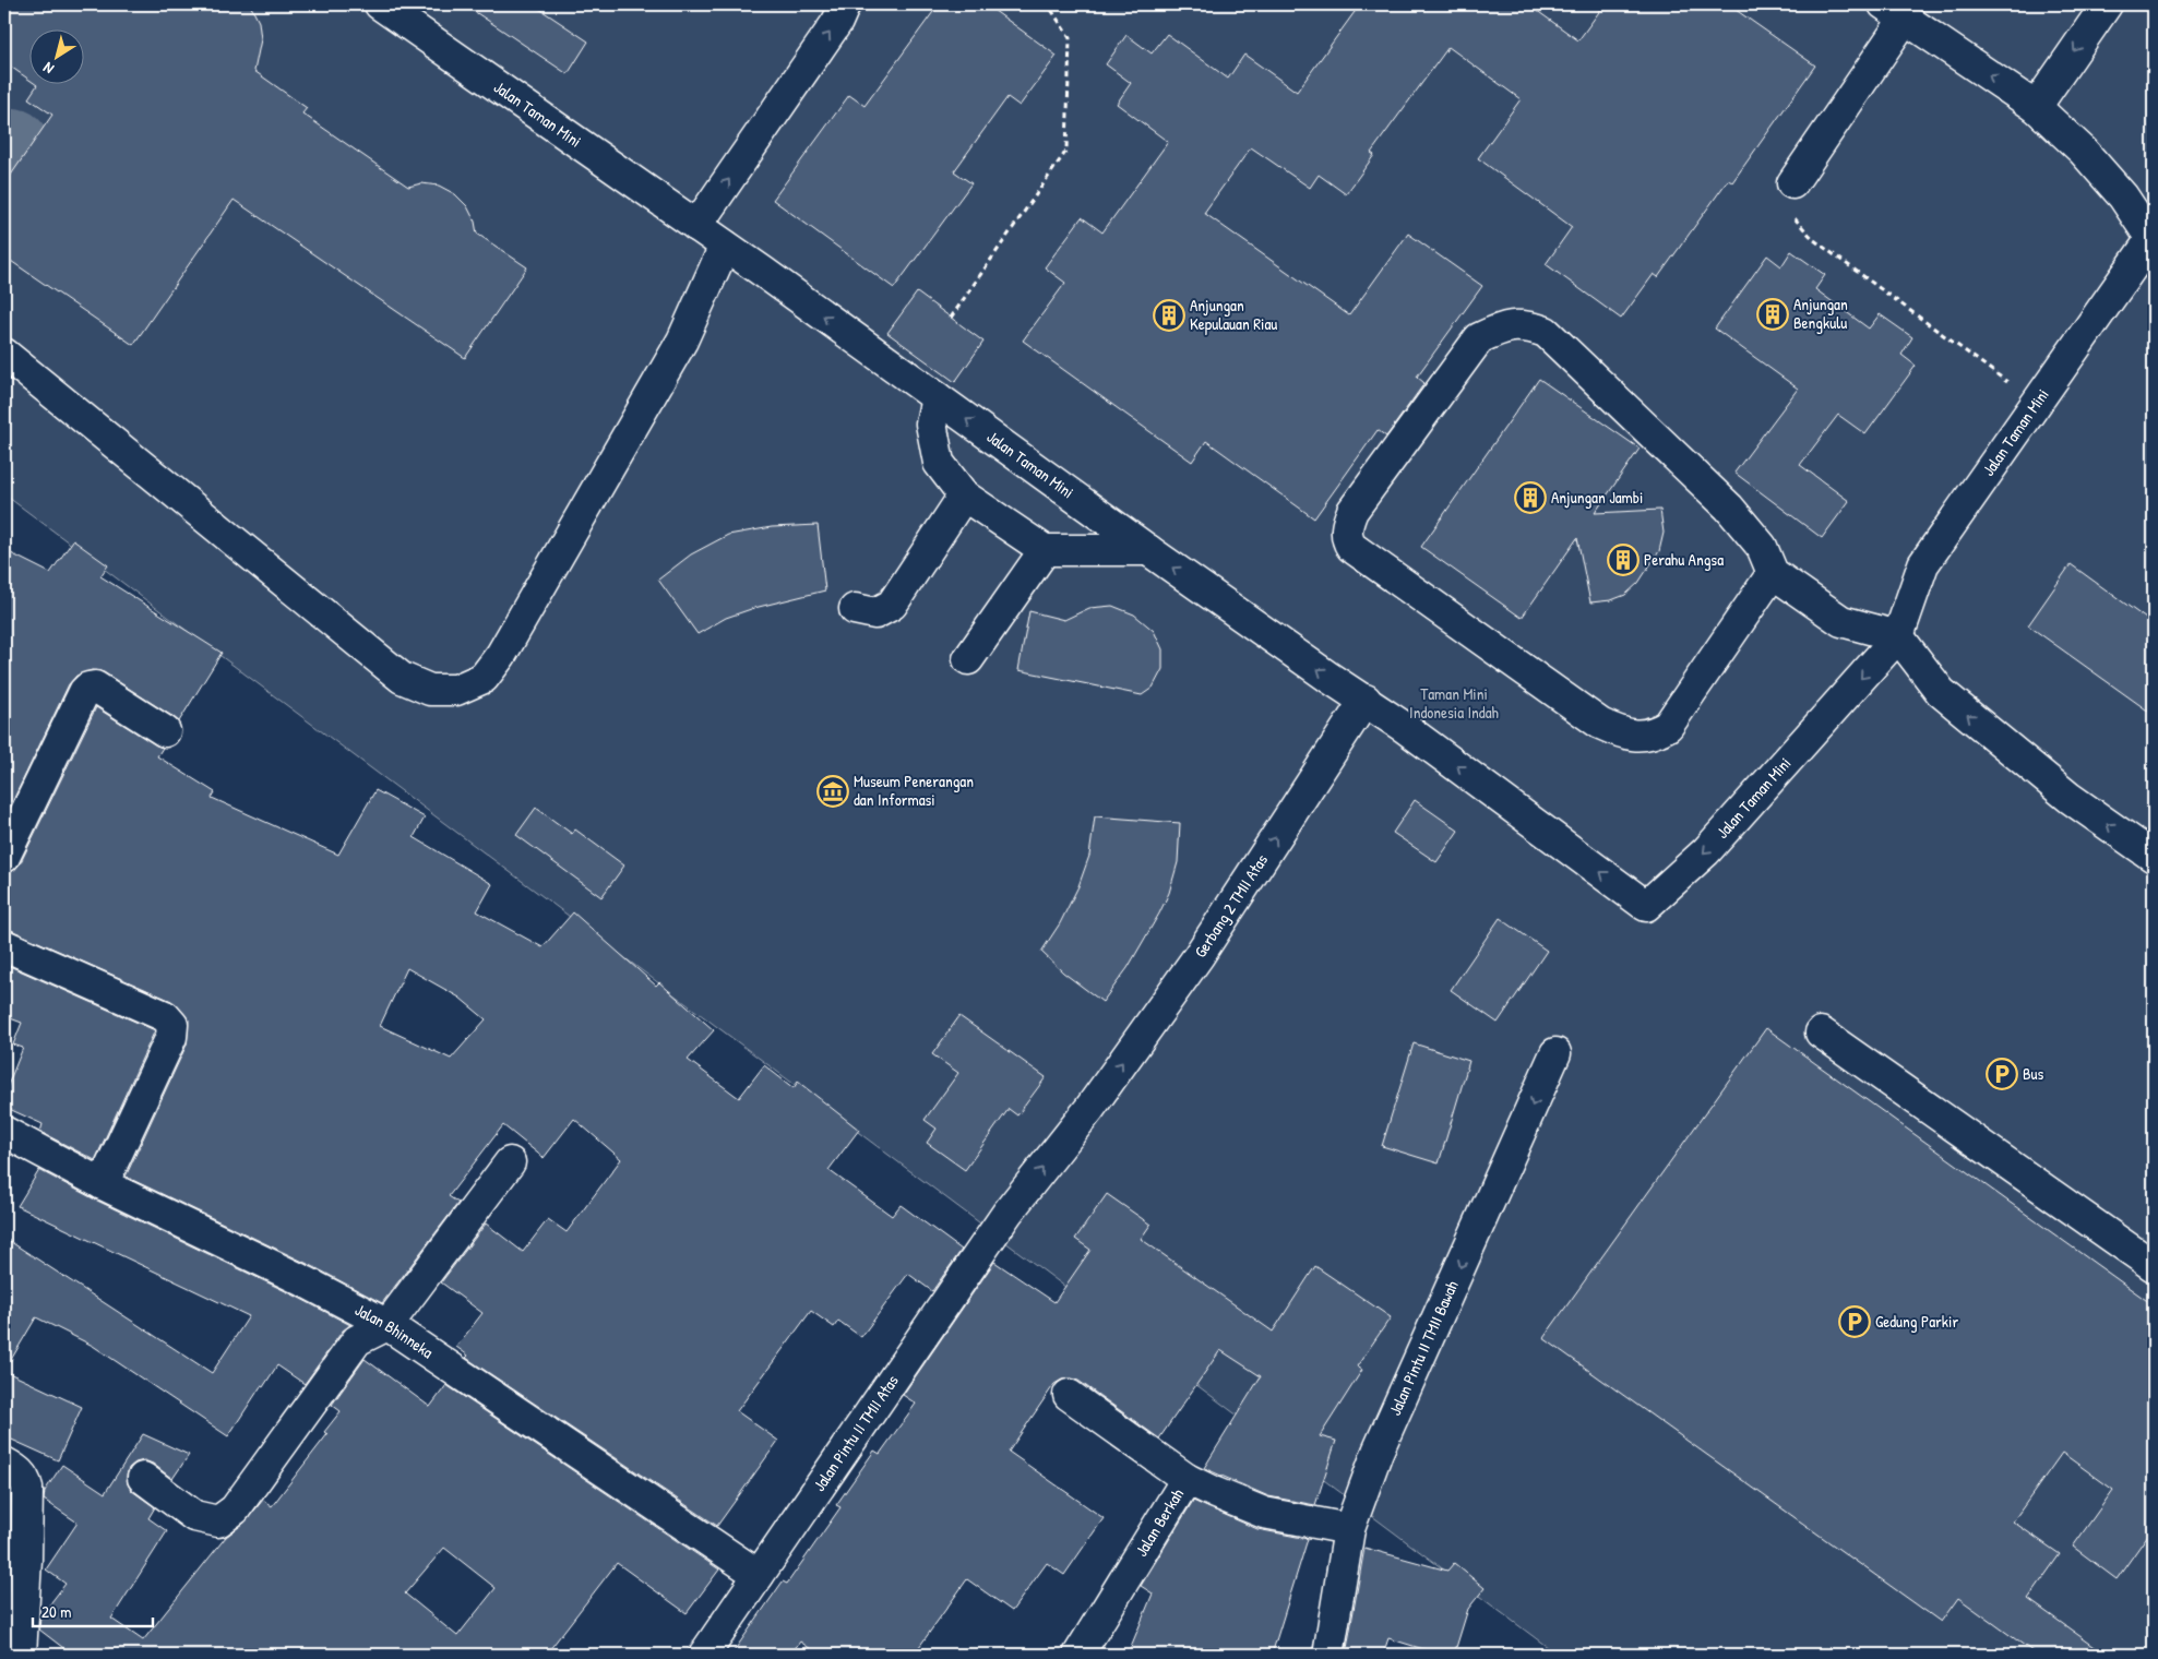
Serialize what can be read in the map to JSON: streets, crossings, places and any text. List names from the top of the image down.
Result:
{
  "streets": {
    "street": [
      "Jalan Taman Mini",
      "Gerbang 2 TMII Atas",
      "Jalan Bhinneka",
      "Jalan Pintu II TMII Bawah",
      "Jalan Pintu II TMII Atas",
      "Jalan Berkah"
    ]
  },
  "crossings": [
    ["Jalan Taman Mini", "Gerbang 2 TMII Atas"],
    ["Gerbang 2 TMII Atas", "Jalan Pintu II TMII Atas"],
    ["Jalan Bhinneka", "Jalan Pintu II TMII Atas"],
    ["Jalan Pintu II TMII Bawah", "Jalan Berkah"]
  ],
  "one_way": ["Gerbang 2 TMII Atas", "Jalan Pintu II TMII Bawah"],
  "parks": ["Taman Mini Indonesia Indah"],
  "places": {
    "building": [
      "Anjungan Bengkulu",
      "Anjungan Kepulauan Riau",
      "Anjungan Jambi",
      "Perahu Angsa"
    ],
    "museum": ["Museum Penerangan dan Informasi"],
    "parking": ["Bus", "Gedung Parkir"]
  },
  "scale_bar": "20 m",
  "north": "bottom left"
}
